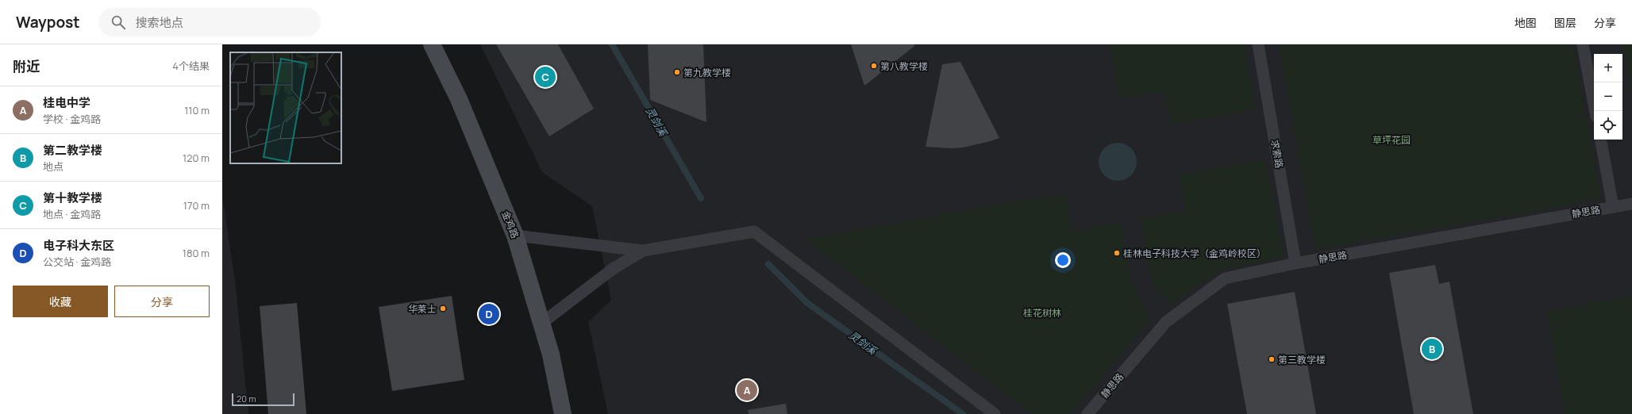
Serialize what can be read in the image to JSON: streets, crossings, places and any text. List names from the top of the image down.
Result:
{
  "streets": {
    "main road": ["金鸡路"],
    "lane": ["求索路", "静思路"]
  },
  "crossings": [
    ["求索路", "静思路"]
  ],
  "water": ["灵剑溪"],
  "parks": ["草坪花园", "桂花树林"],
  "places": [
    "第八教学楼",
    "第九教学楼",
    "桂林电子科技大学（金鸡岭校区）",
    "华莱士",
    "第三教学楼"
  ],
  "scale_bar": "20 m",
  "page": {
    "header": "Waypost",
    "search": "搜索地点",
    "nav": ["地图", "图层", "分享"],
    "heading": ["附近", "4个结果"],
    "map_buttons": ["+", "−"],
    "pins": [
      "C",
      "D",
      "B",
      "A"
    ],
    "list": [
      {
        "mark": "A",
        "name": "桂电中学",
        "note": "学校 · 金鸡路",
        "value": "110 m"
      },
      {
        "mark": "B",
        "name": "第二教学楼",
        "note": "地点",
        "value": "120 m"
      },
      {
        "mark": "C",
        "name": "第十教学楼",
        "note": "地点 · 金鸡路",
        "value": "170 m"
      },
      {
        "mark": "D",
        "name": "电子科大东区",
        "note": "公交站 · 金鸡路",
        "value": "180 m"
      }
    ],
    "buttons": ["收藏", "分享"],
    "scale": "20 m"
  }
}
